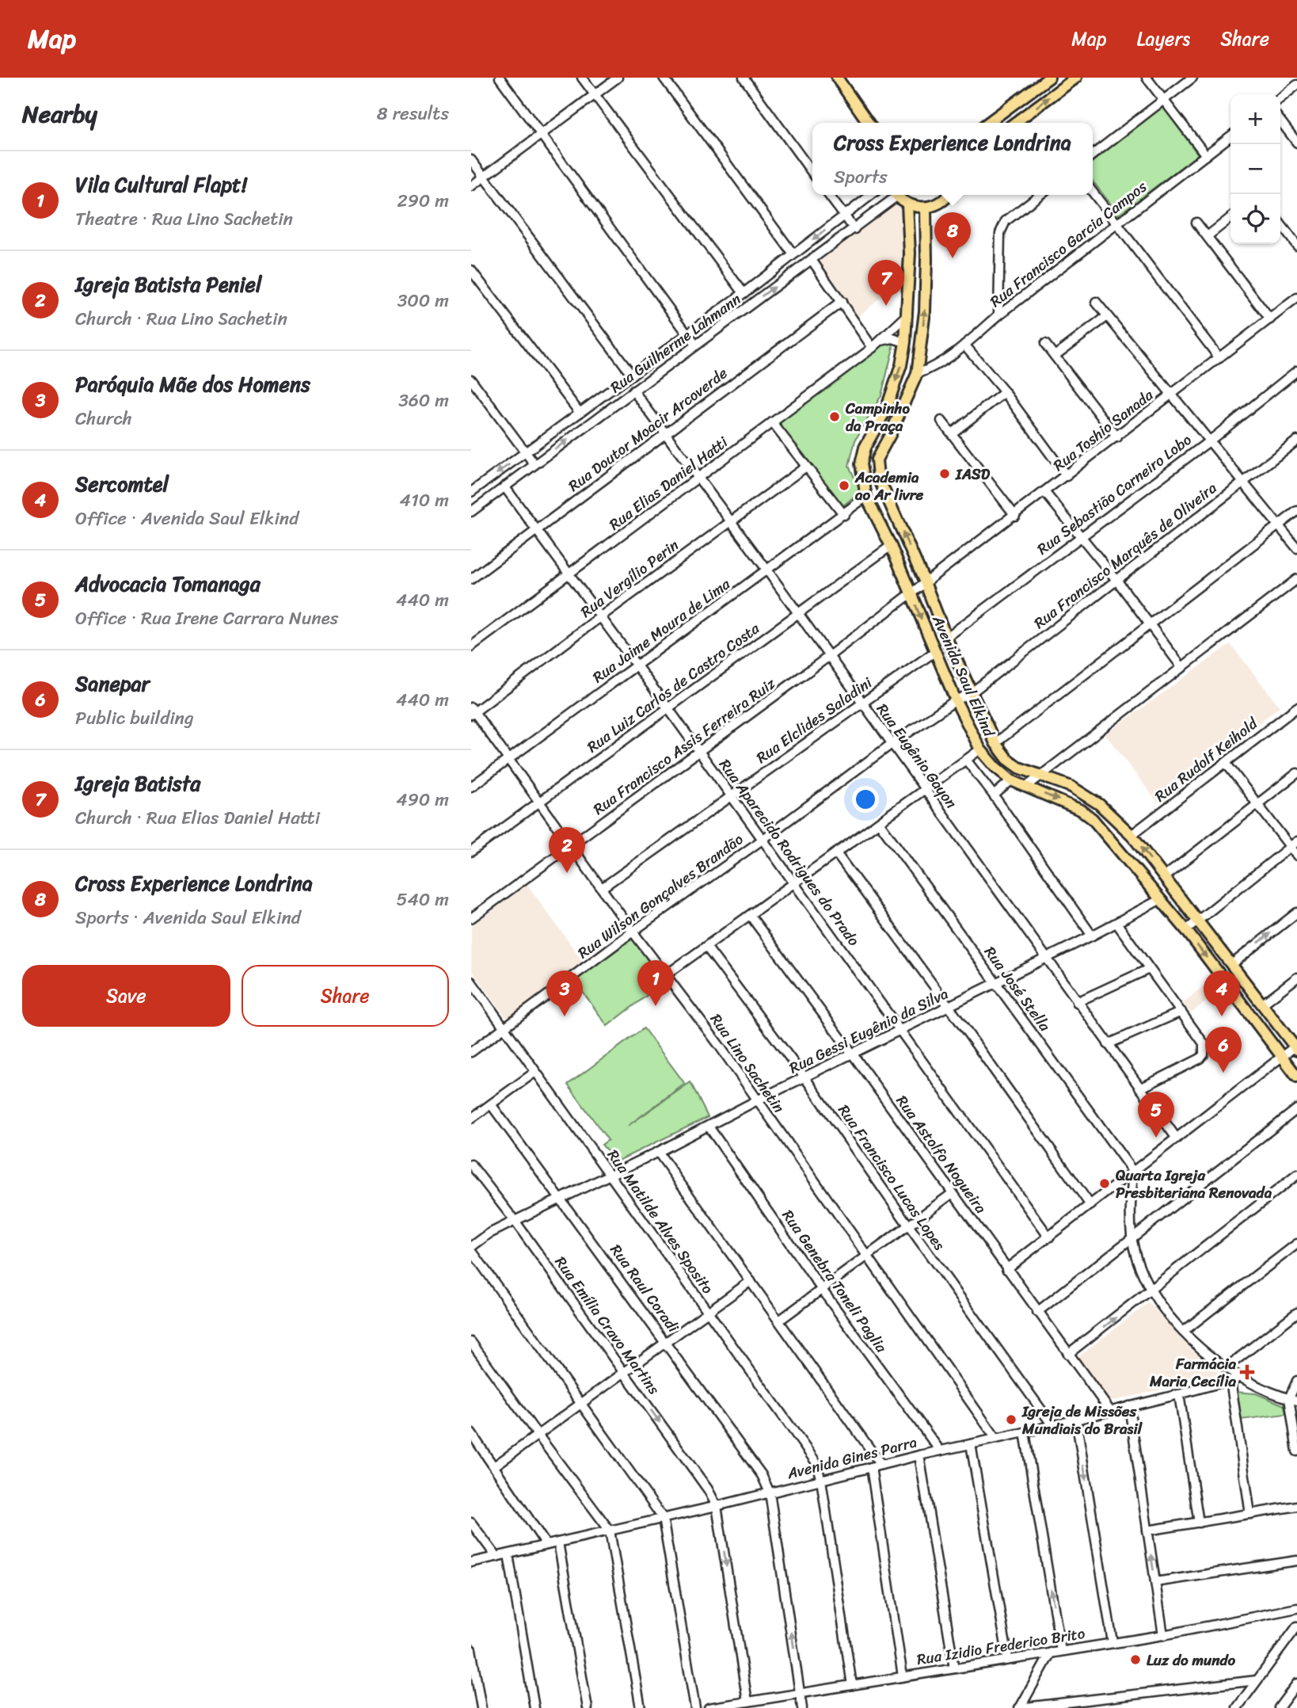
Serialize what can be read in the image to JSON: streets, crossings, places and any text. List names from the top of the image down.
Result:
{
  "streets": {
    "main road": ["Avenida Saul Elkind"],
    "street": [
      "Rua Francisco Garcia Campos",
      "Rua Guilherme Lahmann",
      "Rua Doutor Moacir Arcoverde",
      "Rua Toshio Sanada",
      "Rua Elias Daniel Hatti",
      "Rua Sebastião Carneiro Lobo",
      "Rua Francisco Marquês de Oliveira",
      "Rua Vergílio Perin",
      "Rua Jaime Moura de Lima",
      "Rua Luiz Carlos de Castro Costa",
      "Rua Elclides Saladini",
      "Rua Francisco Assis Ferreira Ruiz",
      "Rua Eugênio Gayon",
      "Rua Rudolf Keihold",
      "Rua Aparecido Rodrigues do Prado",
      "Rua Wilson Gonçalves Brandão",
      "Rua José Stella",
      "Rua Gessi Eugênio da Silva",
      "Rua Lino Sachetin",
      "Rua Astolfo Nogueira",
      "Rua Francisco Lucas Lopes",
      "Rua Matilde Alves Sposito",
      "Rua Genebra Toneli Paglia",
      "Rua Raul Coradi",
      "Rua Emília Cravo Martins",
      "Avenida Gines Parra",
      "Rua Izidio Frederico Brito"
    ]
  },
  "crossings": [
    ["Rua Francisco Garcia Campos", "Avenida Saul Elkind"],
    ["Rua Guilherme Lahmann", "Rua Eugênio Gayon"],
    ["Rua Guilherme Lahmann", "Rua Aparecido Rodrigues do Prado"],
    ["Rua Doutor Moacir Arcoverde", "Rua Eugênio Gayon"],
    ["Rua Doutor Moacir Arcoverde", "Rua Aparecido Rodrigues do Prado"],
    ["Rua Toshio Sanada", "Avenida Saul Elkind"],
    ["Rua Toshio Sanada", "Rua Francisco Assis Ferreira Ruiz"],
    ["Rua Elias Daniel Hatti", "Avenida Saul Elkind"],
    ["Rua Elias Daniel Hatti", "Rua Eugênio Gayon"],
    ["Rua Elias Daniel Hatti", "Rua Aparecido Rodrigues do Prado"],
    ["Rua Sebastião Carneiro Lobo", "Avenida Saul Elkind"],
    ["Rua Francisco Marquês de Oliveira", "Avenida Saul Elkind"],
    ["Rua Francisco Marquês de Oliveira", "Rua Wilson Gonçalves Brandão"],
    ["Rua Vergílio Perin", "Rua Eugênio Gayon"],
    ["Rua Vergílio Perin", "Rua Aparecido Rodrigues do Prado"],
    ["Rua Vergílio Perin", "Rua Lino Sachetin"],
    ["Rua Jaime Moura de Lima", "Avenida Saul Elkind"],
    ["Rua Jaime Moura de Lima", "Rua Eugênio Gayon"],
    ["Rua Jaime Moura de Lima", "Rua Aparecido Rodrigues do Prado"],
    ["Rua Jaime Moura de Lima", "Rua Lino Sachetin"],
    ["Avenida Saul Elkind", "Rua Luiz Carlos de Castro Costa"],
    ["Avenida Saul Elkind", "Rua Elclides Saladini"],
    ["Avenida Saul Elkind", "Rua Francisco Assis Ferreira Ruiz"],
    ["Avenida Saul Elkind", "Rua Rudolf Keihold"],
    ["Avenida Saul Elkind", "Rua Wilson Gonçalves Brandão"],
    ["Avenida Saul Elkind", "Rua Gessi Eugênio da Silva"],
    ["Rua Luiz Carlos de Castro Costa", "Rua Eugênio Gayon"],
    ["Rua Luiz Carlos de Castro Costa", "Rua Aparecido Rodrigues do Prado"],
    ["Rua Luiz Carlos de Castro Costa", "Rua Lino Sachetin"],
    ["Rua Elclides Saladini", "Rua Eugênio Gayon"],
    ["Rua Elclides Saladini", "Rua Aparecido Rodrigues do Prado"],
    ["Rua Elclides Saladini", "Rua Lino Sachetin"],
    ["Rua Francisco Assis Ferreira Ruiz", "Rua Eugênio Gayon"],
    ["Rua Francisco Assis Ferreira Ruiz", "Rua Aparecido Rodrigues do Prado"],
    ["Rua Francisco Assis Ferreira Ruiz", "Rua Lino Sachetin"],
    ["Rua Eugênio Gayon", "Rua Wilson Gonçalves Brandão"],
    ["Rua Eugênio Gayon", "Rua Gessi Eugênio da Silva"],
    ["Rua Aparecido Rodrigues do Prado", "Rua Wilson Gonçalves Brandão"],
    ["Rua Aparecido Rodrigues do Prado", "Rua Gessi Eugênio da Silva"],
    ["Rua Wilson Gonçalves Brandão", "Rua Lino Sachetin"],
    ["Rua Wilson Gonçalves Brandão", "Rua Matilde Alves Sposito"],
    ["Rua José Stella", "Rua Gessi Eugênio da Silva"],
    ["Rua Gessi Eugênio da Silva", "Rua Lino Sachetin"],
    ["Rua Gessi Eugênio da Silva", "Rua Astolfo Nogueira"],
    ["Rua Gessi Eugênio da Silva", "Rua Francisco Lucas Lopes"],
    ["Rua Gessi Eugênio da Silva", "Rua Matilde Alves Sposito"],
    ["Rua Gessi Eugênio da Silva", "Rua Genebra Toneli Paglia"],
    ["Rua Gessi Eugênio da Silva", "Rua Raul Coradi"],
    ["Rua Gessi Eugênio da Silva", "Rua Emília Cravo Martins"],
    ["Rua Lino Sachetin", "Avenida Gines Parra"],
    ["Rua Astolfo Nogueira", "Avenida Gines Parra"],
    ["Rua Francisco Lucas Lopes", "Avenida Gines Parra"],
    ["Rua Matilde Alves Sposito", "Avenida Gines Parra"],
    ["Rua Matilde Alves Sposito", "Rua Izidio Frederico Brito"],
    ["Rua Genebra Toneli Paglia", "Avenida Gines Parra"],
    ["Rua Raul Coradi", "Avenida Gines Parra"],
    ["Rua Raul Coradi", "Rua Izidio Frederico Brito"],
    ["Rua Emília Cravo Martins", "Avenida Gines Parra"]
  ],
  "places": {
    "other": [
      "Campinho da Praça",
      "IASD",
      "Academia ao Ar livre",
      "Quarta Igreja Presbiteriana Renovada",
      "Igreja de Missões Mundiais do Brasil",
      "Luz do mundo"
    ],
    "health": ["Farmácia Maria Cecília"]
  },
  "page": {
    "header": "Map",
    "nav": ["Map", "Layers", "Share"],
    "heading": ["Nearby", "8 results"],
    "map_buttons": ["+", "−"],
    "popup": ["Cross Experience Londrina", "Sports"],
    "list": [
      {
        "mark": "1",
        "name": "Vila Cultural Flapt!",
        "note": "Theatre · Rua Lino Sachetin",
        "value": "290 m"
      },
      {
        "mark": "2",
        "name": "Igreja Batista Peniel",
        "note": "Church · Rua Lino Sachetin",
        "value": "300 m"
      },
      {
        "mark": "3",
        "name": "Paróquia Mãe dos Homens",
        "note": "Church",
        "value": "360 m"
      },
      {
        "mark": "4",
        "name": "Sercomtel",
        "note": "Office · Avenida Saul Elkind",
        "value": "410 m"
      },
      {
        "mark": "5",
        "name": "Advocacia Tomanaga",
        "note": "Office · Rua Irene Carrara Nunes",
        "value": "440 m"
      },
      {
        "mark": "6",
        "name": "Sanepar",
        "note": "Public building",
        "value": "440 m"
      },
      {
        "mark": "7",
        "name": "Igreja Batista",
        "note": "Church · Rua Elias Daniel Hatti",
        "value": "490 m"
      },
      {
        "mark": "8",
        "name": "Cross Experience Londrina",
        "note": "Sports · Avenida Saul Elkind",
        "value": "540 m"
      }
    ],
    "pins": [
      "8",
      "7",
      "2",
      "1",
      "3",
      "4",
      "6",
      "5"
    ],
    "buttons": ["Save", "Share"]
  }
}
